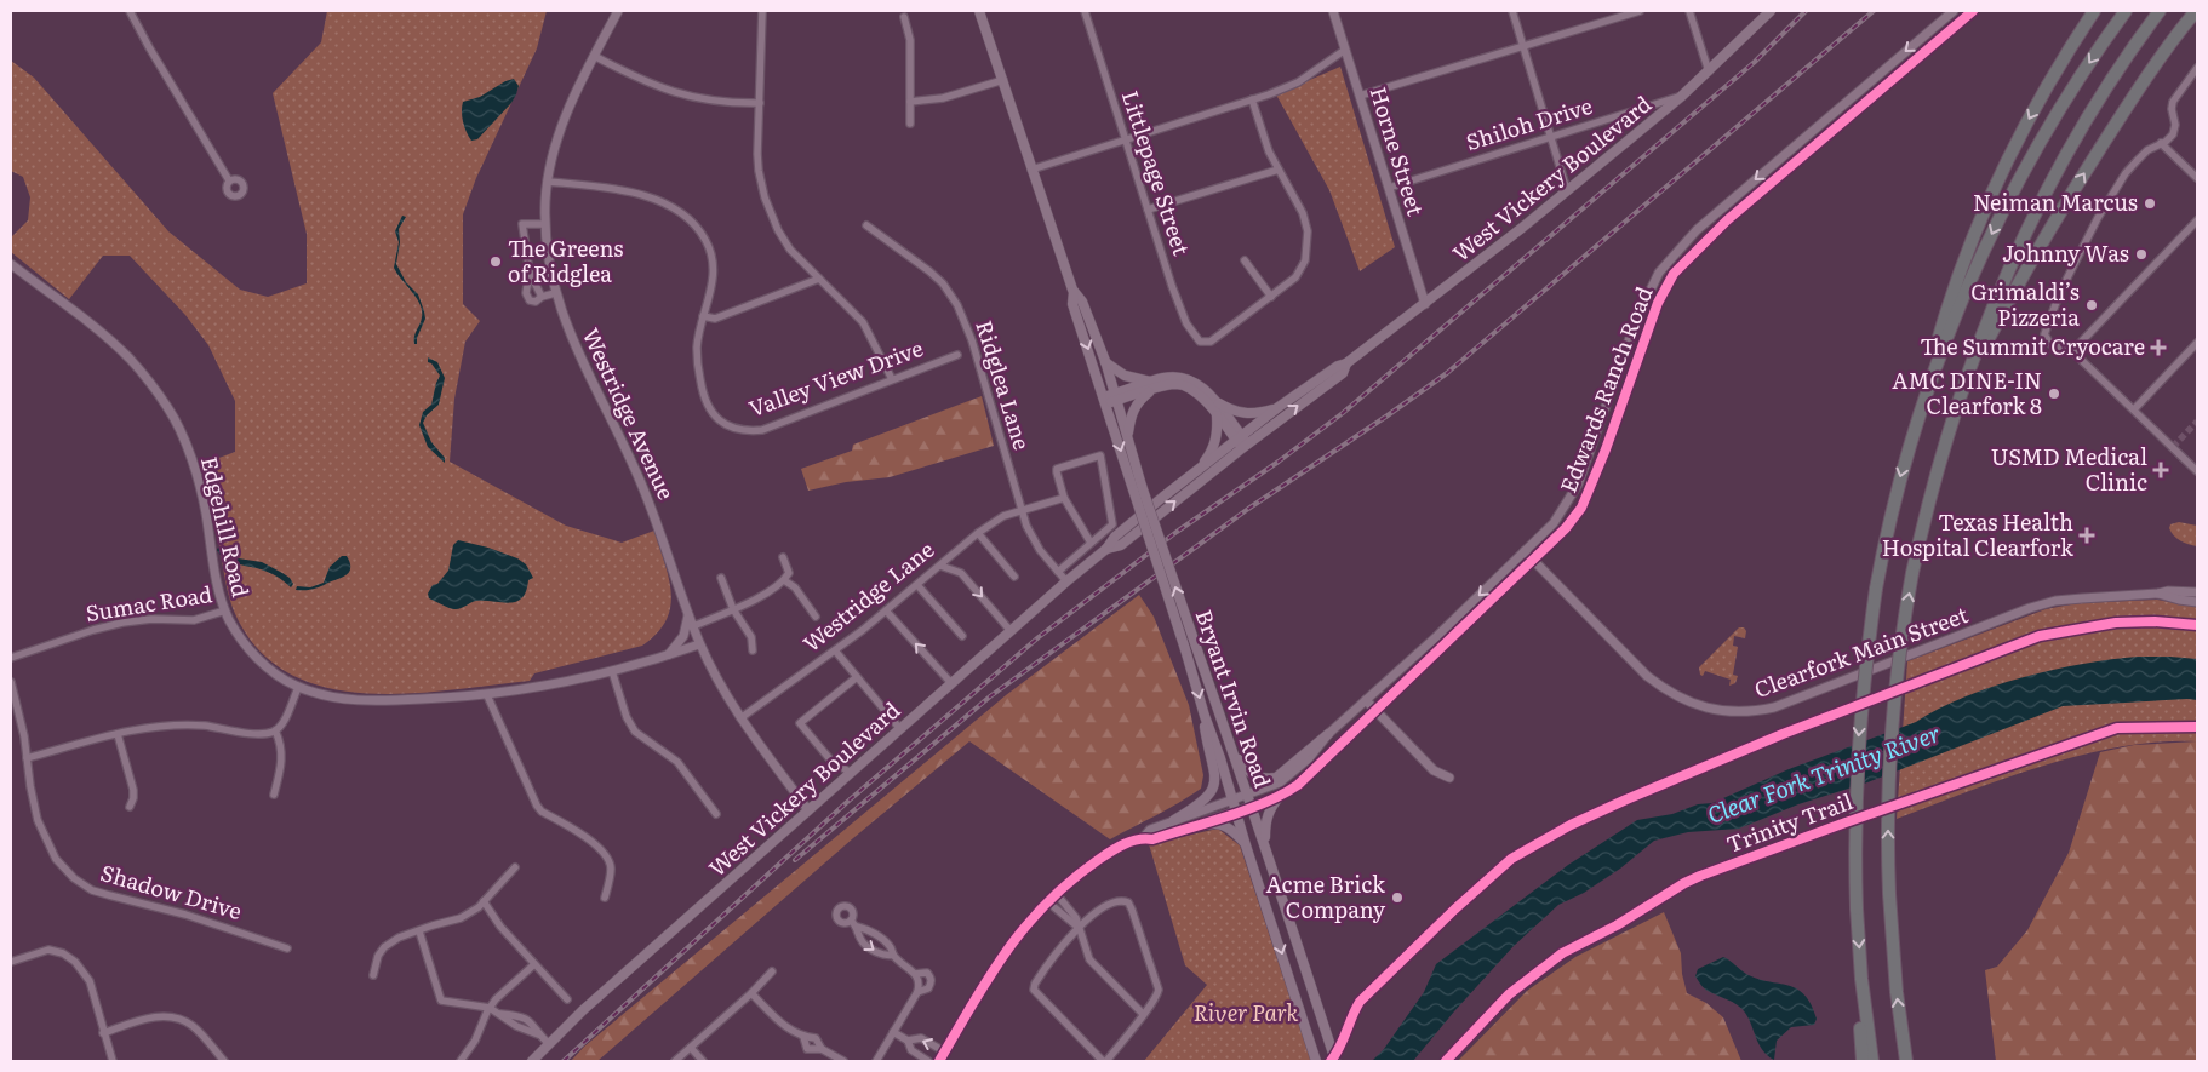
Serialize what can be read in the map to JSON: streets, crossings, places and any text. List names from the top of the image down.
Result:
{
  "streets": {
    "main road": ["West Vickery Boulevard", "Bryant Irvin Road"],
    "street": [
      "Shiloh Drive",
      "Horne Street",
      "Littlepage Street",
      "Valley View Drive",
      "Ridglea Lane",
      "Edwards Ranch Road",
      "Westridge Avenue",
      "Edgehill Road",
      "Westridge Lane",
      "Sumac Road",
      "Clearfork Main Street",
      "Shadow Drive"
    ],
    "cycle path": ["Trinity Trail"]
  },
  "crossings": [
    ["Shiloh Drive", "Horne Street"],
    ["Shiloh Drive", "West Vickery Boulevard"],
    ["Horne Street", "West Vickery Boulevard"],
    ["West Vickery Boulevard", "Ridglea Lane"],
    ["West Vickery Boulevard", "Westridge Avenue"],
    ["Ridglea Lane", "Westridge Lane"],
    ["Edwards Ranch Road", "Clearfork Main Street"],
    ["Edwards Ranch Road", "Bryant Irvin Road"],
    ["Westridge Avenue", "Edgehill Road"],
    ["Westridge Avenue", "Westridge Lane"],
    ["Edgehill Road", "Sumac Road"]
  ],
  "water": ["Clear Fork Trinity River"],
  "parks": ["River Park"],
  "places": {
    "other": [
      "Neiman Marcus",
      "Johnny Was",
      "The Greens of Ridglea",
      "Grimaldi’s Pizzeria",
      "AMC DINE-IN Clearfork 8",
      "Acme Brick Company"
    ],
    "health": ["The Summit Cryocare", "USMD Medical Clinic", "Texas Health Hospital Clearfork"]
  }
}
